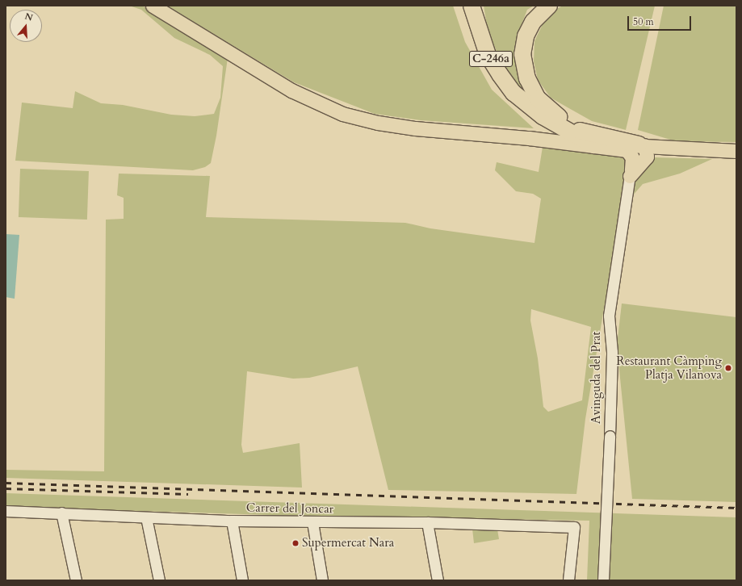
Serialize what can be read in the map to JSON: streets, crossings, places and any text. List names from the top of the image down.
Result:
{
  "streets": {
    "highway": ["C-246a"],
    "street": ["Avinguda del Prat", "Carrer del Joncar"]
  },
  "places": ["Restaurant Càmping Platja Vilanova", "Supermercat Nara"],
  "scale_bar": "50 m",
  "north": "top"
}
